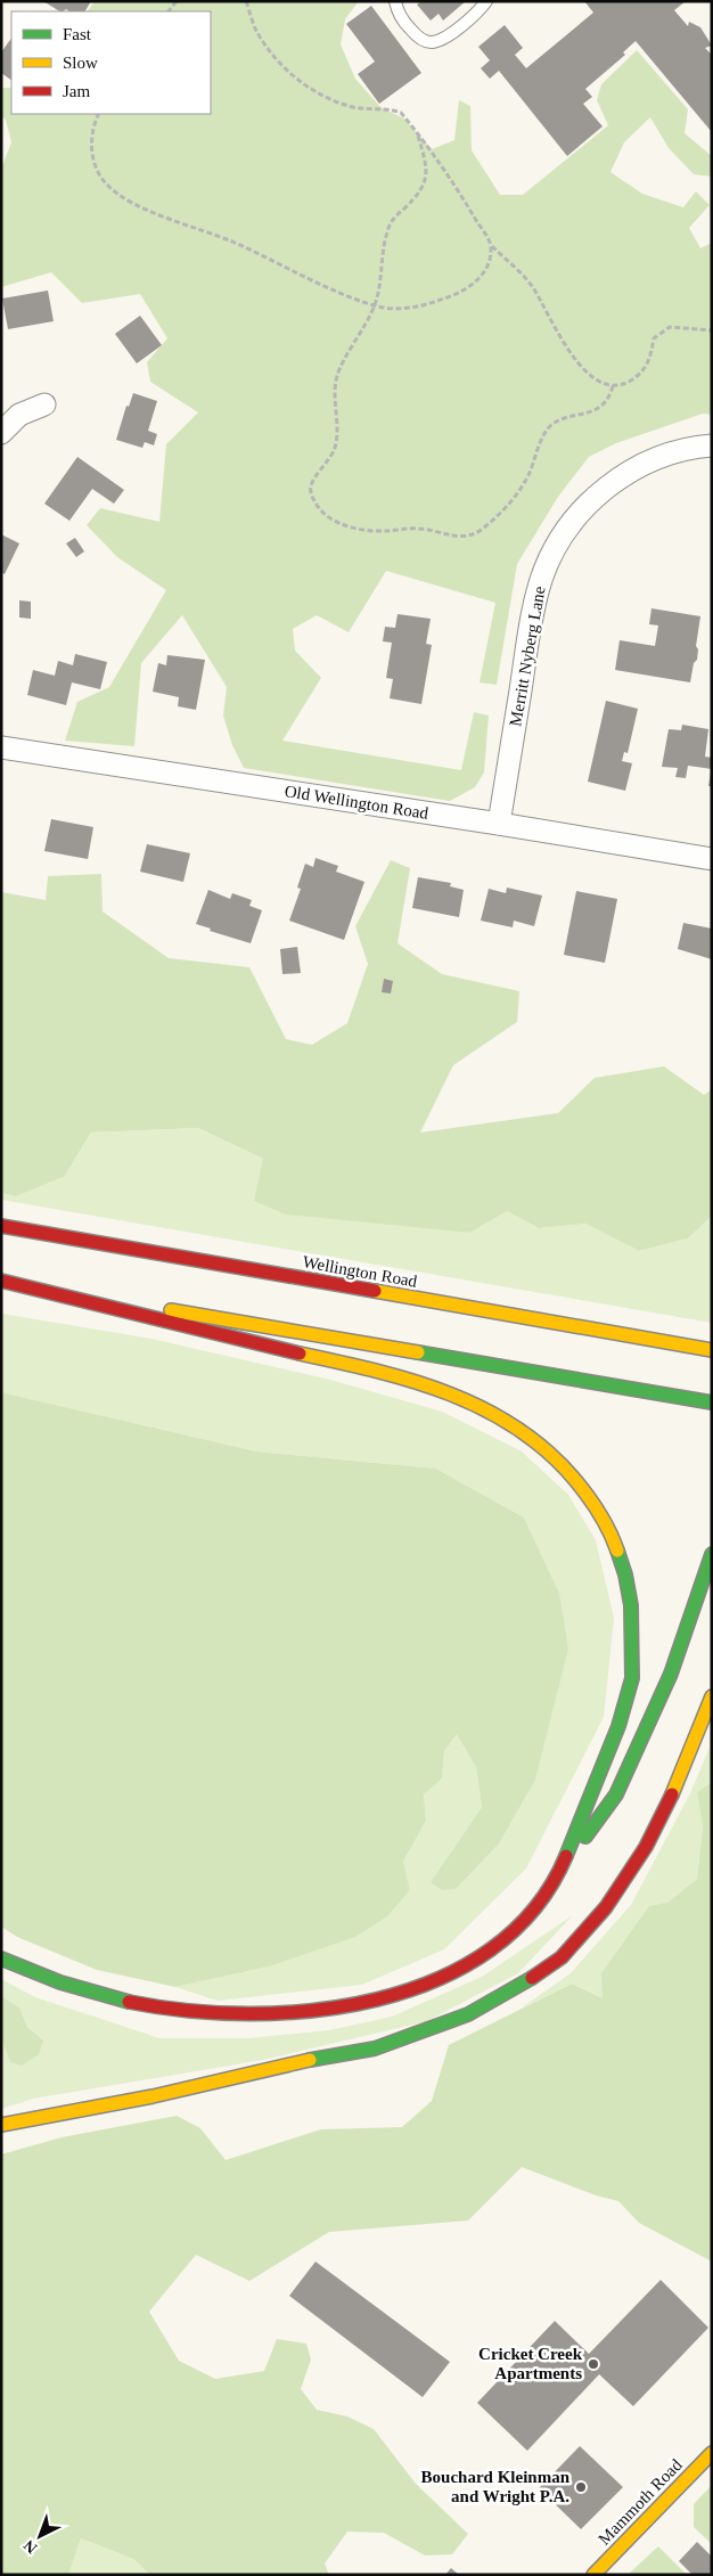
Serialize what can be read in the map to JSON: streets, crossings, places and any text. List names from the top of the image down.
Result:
{
  "streets": {
    "main road": ["Wellington Road", "Mammoth Road"],
    "street": ["Merritt Nyberg Lane", "Old Wellington Road"]
  },
  "crossings": [
    ["Merritt Nyberg Lane", "Old Wellington Road"]
  ],
  "places": ["Cricket Creek Apartments", "Bouchard Kleinman and Wright P.A."],
  "legend": ["Fast", "Slow", "Jam"],
  "north": "bottom left"
}
